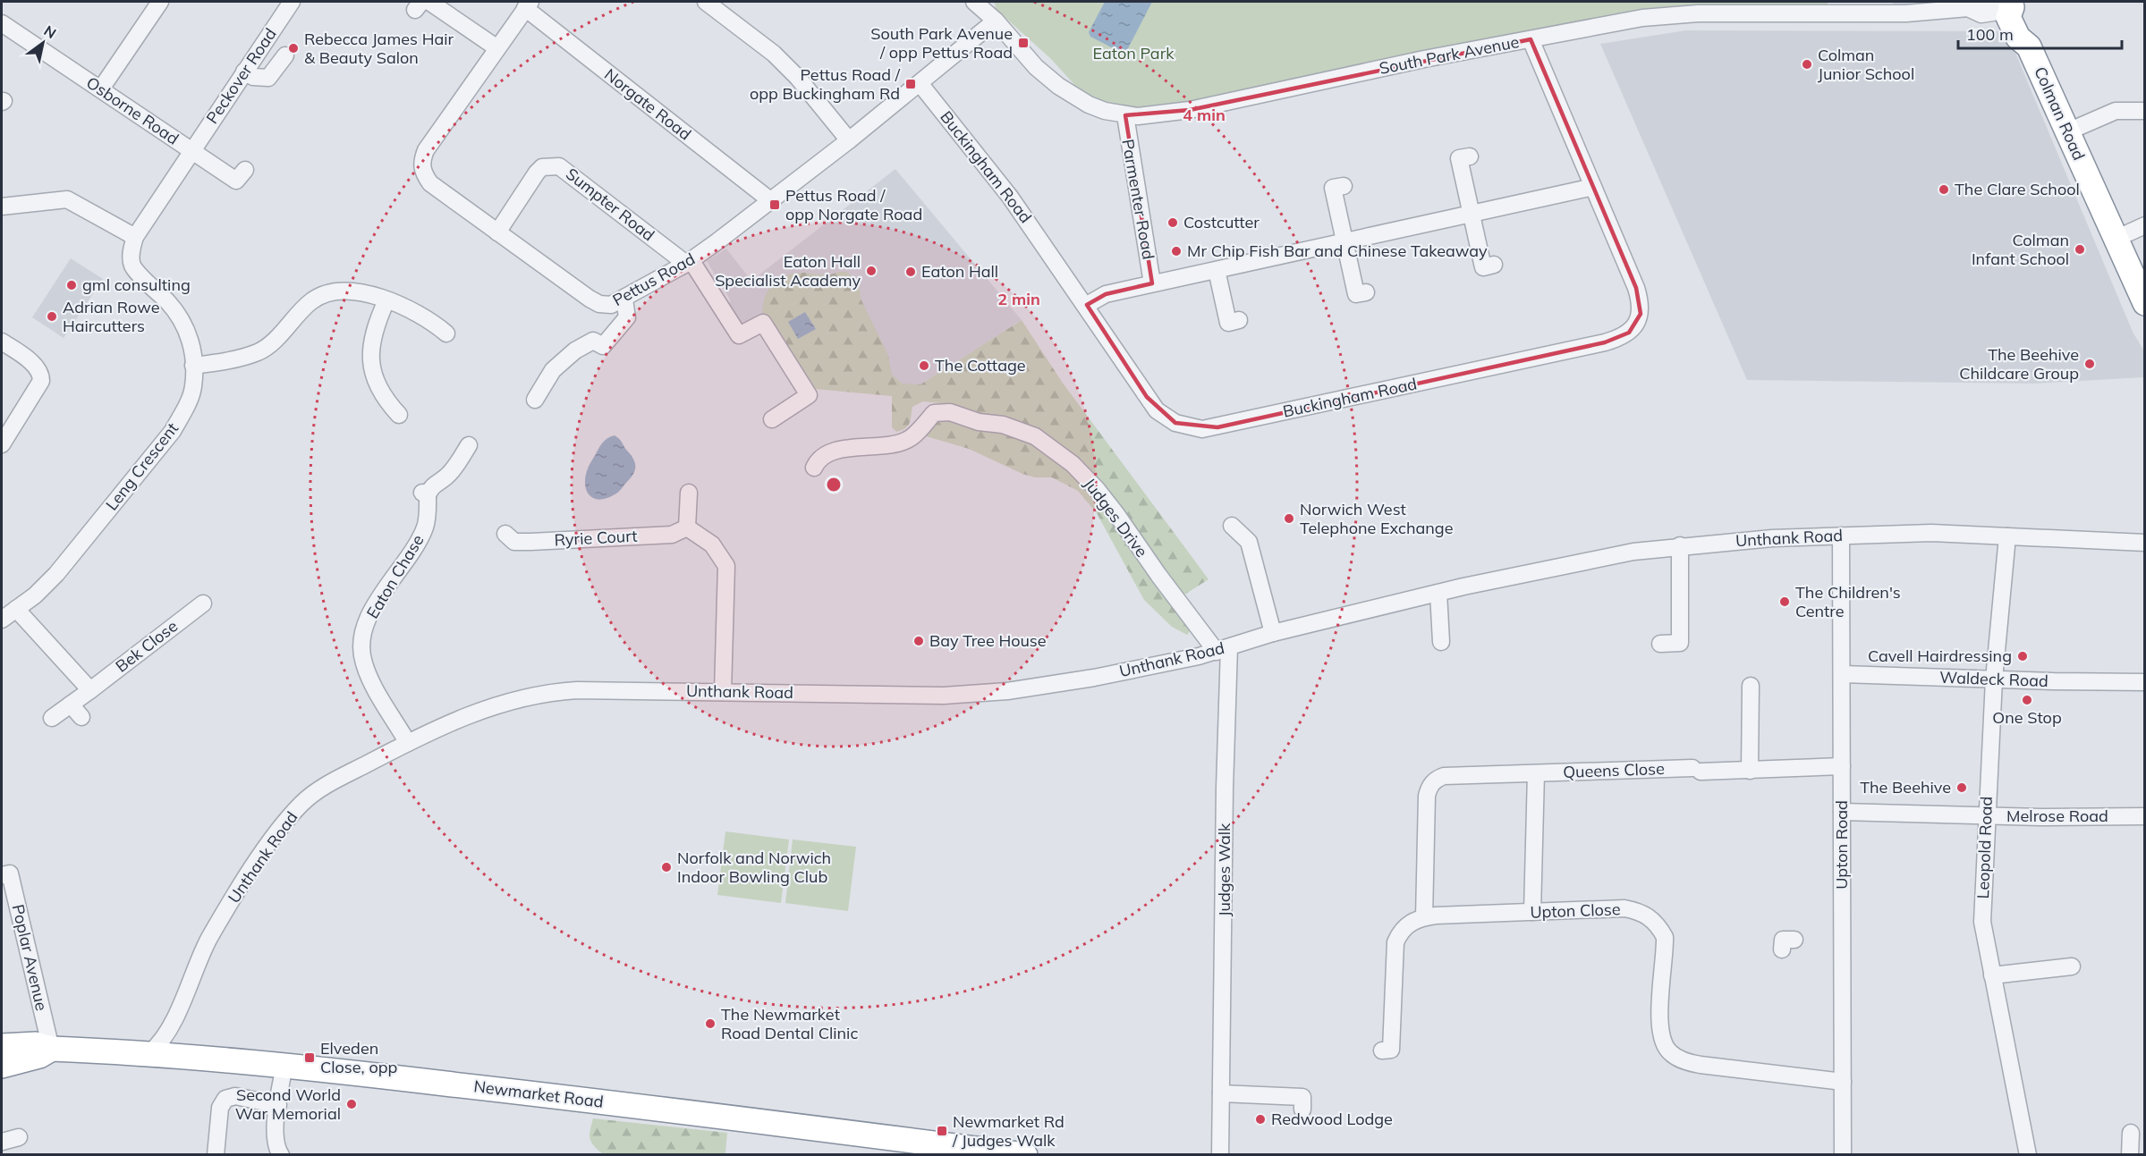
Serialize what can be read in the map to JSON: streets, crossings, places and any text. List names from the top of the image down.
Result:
{
  "streets": {
    "highway": ["Colman Road", "Newmarket Road"],
    "street": [
      "South Park Avenue",
      "Peckover Road",
      "Norgate Road",
      "Osborne Road",
      "Buckingham Road",
      "Parmenter Road",
      "Sumpter Road",
      "Pettus Road",
      "Leng Crescent",
      "Judges Drive",
      "Ryrie Court",
      "Unthank Road",
      "Eaton Chase",
      "Bek Close",
      "Waldeck Road",
      "Queens Close",
      "Melrose Road",
      "Upton Road",
      "Leopold Road",
      "Judges Walk",
      "Upton Close",
      "Poplar Avenue"
    ]
  },
  "crossings": [
    ["South Park Avenue", "Colman Road"],
    ["South Park Avenue", "Buckingham Road"],
    ["South Park Avenue", "Parmenter Road"],
    ["South Park Avenue", "Pettus Road"],
    ["Peckover Road", "Osborne Road"],
    ["Peckover Road", "Leng Crescent"],
    ["Norgate Road", "Pettus Road"],
    ["Osborne Road", "Leng Crescent"],
    ["Buckingham Road", "Pettus Road"],
    ["Sumpter Road", "Pettus Road"],
    ["Judges Drive", "Unthank Road"],
    ["Judges Drive", "Judges Walk"],
    ["Unthank Road", "Eaton Chase"],
    ["Unthank Road", "Upton Road"],
    ["Unthank Road", "Leopold Road"],
    ["Unthank Road", "Judges Walk"],
    ["Unthank Road", "Newmarket Road"],
    ["Waldeck Road", "Upton Road"],
    ["Waldeck Road", "Leopold Road"],
    ["Queens Close", "Upton Road"],
    ["Queens Close", "Upton Close"],
    ["Melrose Road", "Upton Road"],
    ["Melrose Road", "Leopold Road"],
    ["Upton Road", "Upton Close"],
    ["Poplar Avenue", "Newmarket Road"]
  ],
  "parks": ["Eaton Park"],
  "places": {
    "transit": [
      "South Park Avenue / opp Pettus Road",
      "Pettus Road / opp Buckingham Rd",
      "Pettus Road / opp Norgate Road",
      "Elveden Close, opp",
      "Newmarket Rd / Judges Walk"
    ],
    "other": [
      "Rebecca James Hair & Beauty Salon",
      "Colman Junior School",
      "The Clare School",
      "Costcutter",
      "Colman Infant School",
      "Mr Chip Fish Bar and Chinese Takeaway",
      "Eaton Hall Specialist Academy",
      "Eaton Hall",
      "gml consulting",
      "Adrian Rowe Haircutters",
      "The Beehive Childcare Group",
      "The Cottage",
      "Norwich West Telephone Exchange",
      "The Children's Centre",
      "Bay Tree House",
      "Cavell Hairdressing",
      "One Stop",
      "The Beehive",
      "Norfolk and Norwich Indoor Bowling Club",
      "The Newmarket Road Dental Clinic",
      "Second World War Memorial",
      "Redwood Lodge"
    ]
  },
  "scale_bar": "100 m",
  "north": "top right",
  "rings": ["4 min", "2 min"]
}
